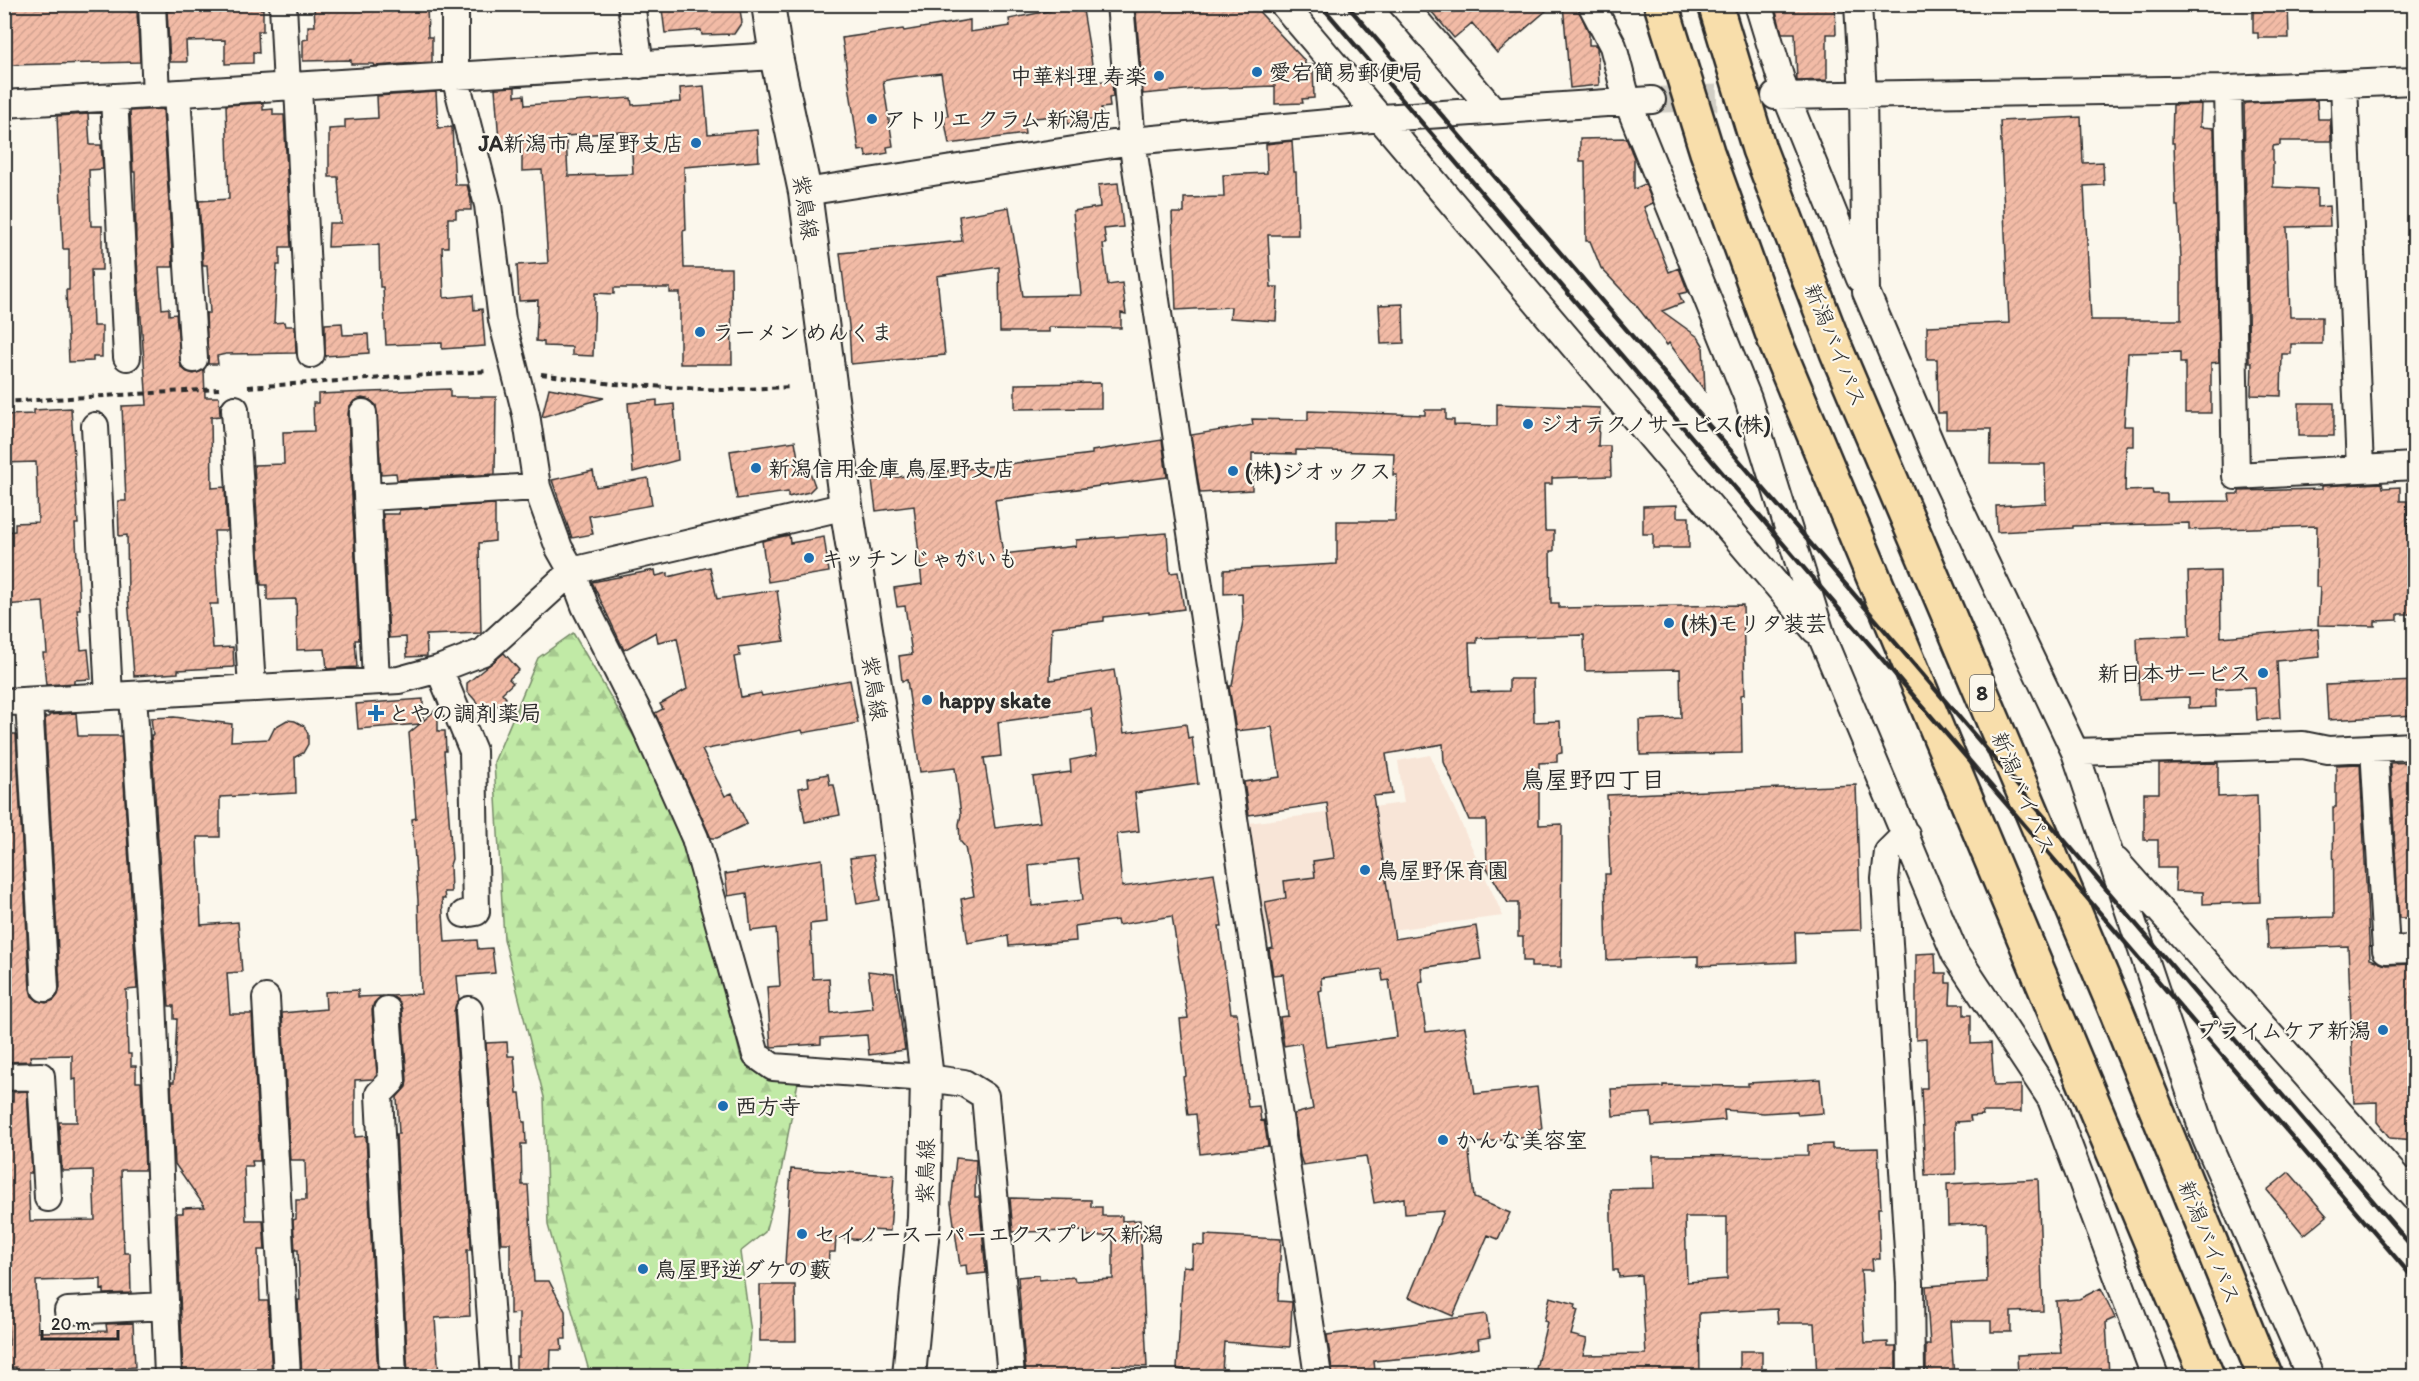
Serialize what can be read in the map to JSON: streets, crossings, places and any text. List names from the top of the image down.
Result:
{
  "streets": {
    "highway": ["新潟バイパス", "8"],
    "street": ["紫鳥線"]
  },
  "districts": ["鳥屋野四丁目"],
  "places": {
    "other": [
      "愛宕簡易郵便局",
      "中華料理 寿楽",
      "アトリエ クラム 新潟店",
      "JA新潟市 鳥屋野支店",
      "ラーメン めんくま",
      "ジオテクノサービス(株)",
      "新潟信用金庫 鳥屋野支店",
      "(株)ジオックス",
      "キッチンじゃがいも",
      "(株)モリタ装芸",
      "新日本サービス",
      "happy skate",
      "鳥屋野保育園",
      "プライムケア新潟",
      "西方寺",
      "かんな美容室",
      "セイノースーパーエクスプレス新潟",
      "鳥屋野逆ダケの藪"
    ],
    "health": ["とやの調剤薬局"]
  },
  "scale_bar": "20 m"
}
